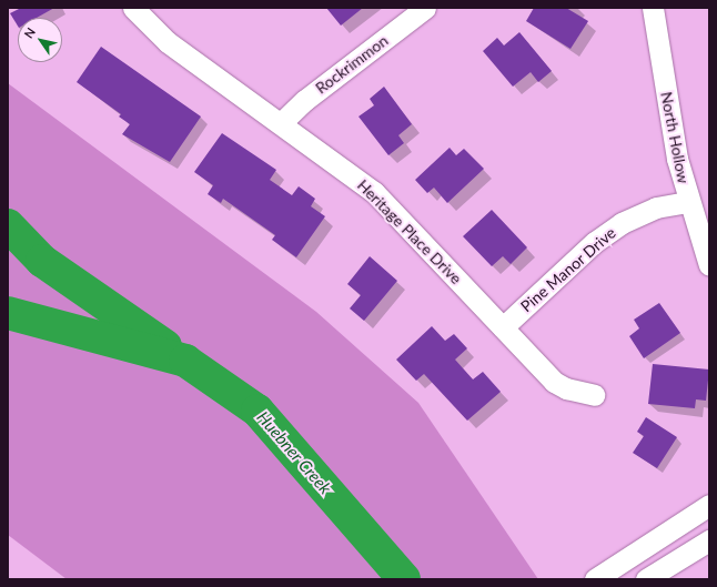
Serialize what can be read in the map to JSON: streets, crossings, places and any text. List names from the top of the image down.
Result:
{
  "streets": {
    "street": [
      "Rockrimmon",
      "North Hollow",
      "Heritage Place Drive",
      "Pine Manor Drive"
    ]
  },
  "crossings": [
    ["Rockrimmon", "Heritage Place Drive"],
    ["North Hollow", "Pine Manor Drive"],
    ["Heritage Place Drive", "Pine Manor Drive"]
  ],
  "water": ["Huebner Creek"],
  "north": "top left"
}
